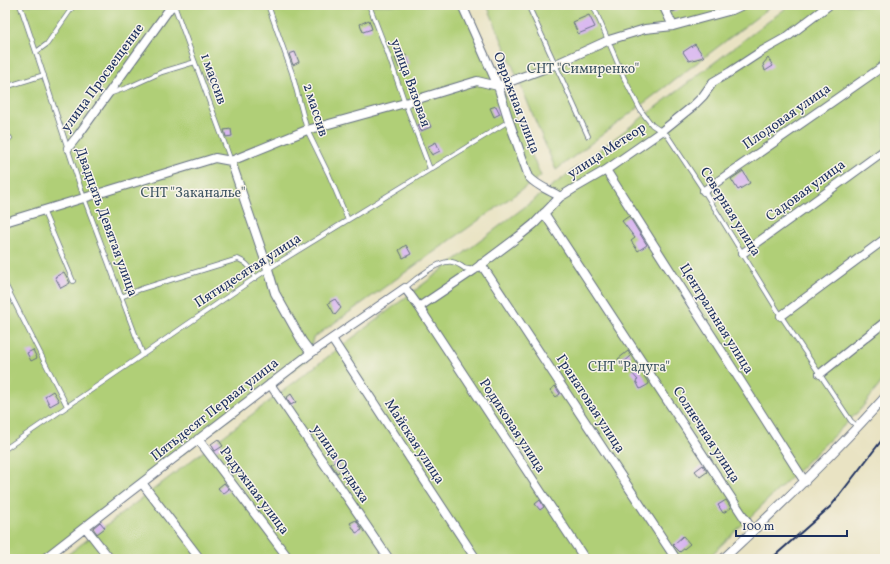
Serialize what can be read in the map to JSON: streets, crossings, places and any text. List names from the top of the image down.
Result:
{
  "streets": {
    "street": [
      "улица Просвещение",
      "Овражная улица",
      "Плодовая улица",
      "улица Метеор",
      "Садовая улица",
      "Центральная улица",
      "Гранатовая улица",
      "Пятьдесят Первая улица",
      "Родиковая улица",
      "Солнечная улица",
      "Майская улица",
      "улица Отдыха",
      "Радужная улица"
    ],
    "lane": [
      "1 массив",
      "улица Вязовая",
      "2 массив",
      "Северная улица",
      "Двадцать Девятая улица",
      "Пятидесятая улица"
    ]
  },
  "crossings": [
    ["улица Просвещение", "1 массив"],
    ["улица Просвещение", "Двадцать Девятая улица"],
    ["улица Вязовая", "Пятидесятая улица"],
    ["Овражная улица", "улица Метеор"],
    ["Овражная улица", "Пятидесятая улица"],
    ["2 массив", "Пятидесятая улица"],
    ["Плодовая улица", "Северная улица"],
    ["улица Метеор", "Северная улица"],
    ["улица Метеор", "Центральная улица"],
    ["улица Метеор", "Гранатовая улица"],
    ["улица Метеор", "Родиковая улица"],
    ["улица Метеор", "Солнечная улица"],
    ["Садовая улица", "Северная улица"],
    ["Двадцать Девятая улица", "Пятидесятая улица"],
    ["Пятьдесят Первая улица", "Майская улица"],
    ["Пятьдесят Первая улица", "улица Отдыха"],
    ["Пятьдесят Первая улица", "Радужная улица"]
  ],
  "parks": ["СНТ \"Симиренко\"", "СНТ \"Заканалье\"", "СНТ \"Радуга\""],
  "scale_bar": "100 m"
}
